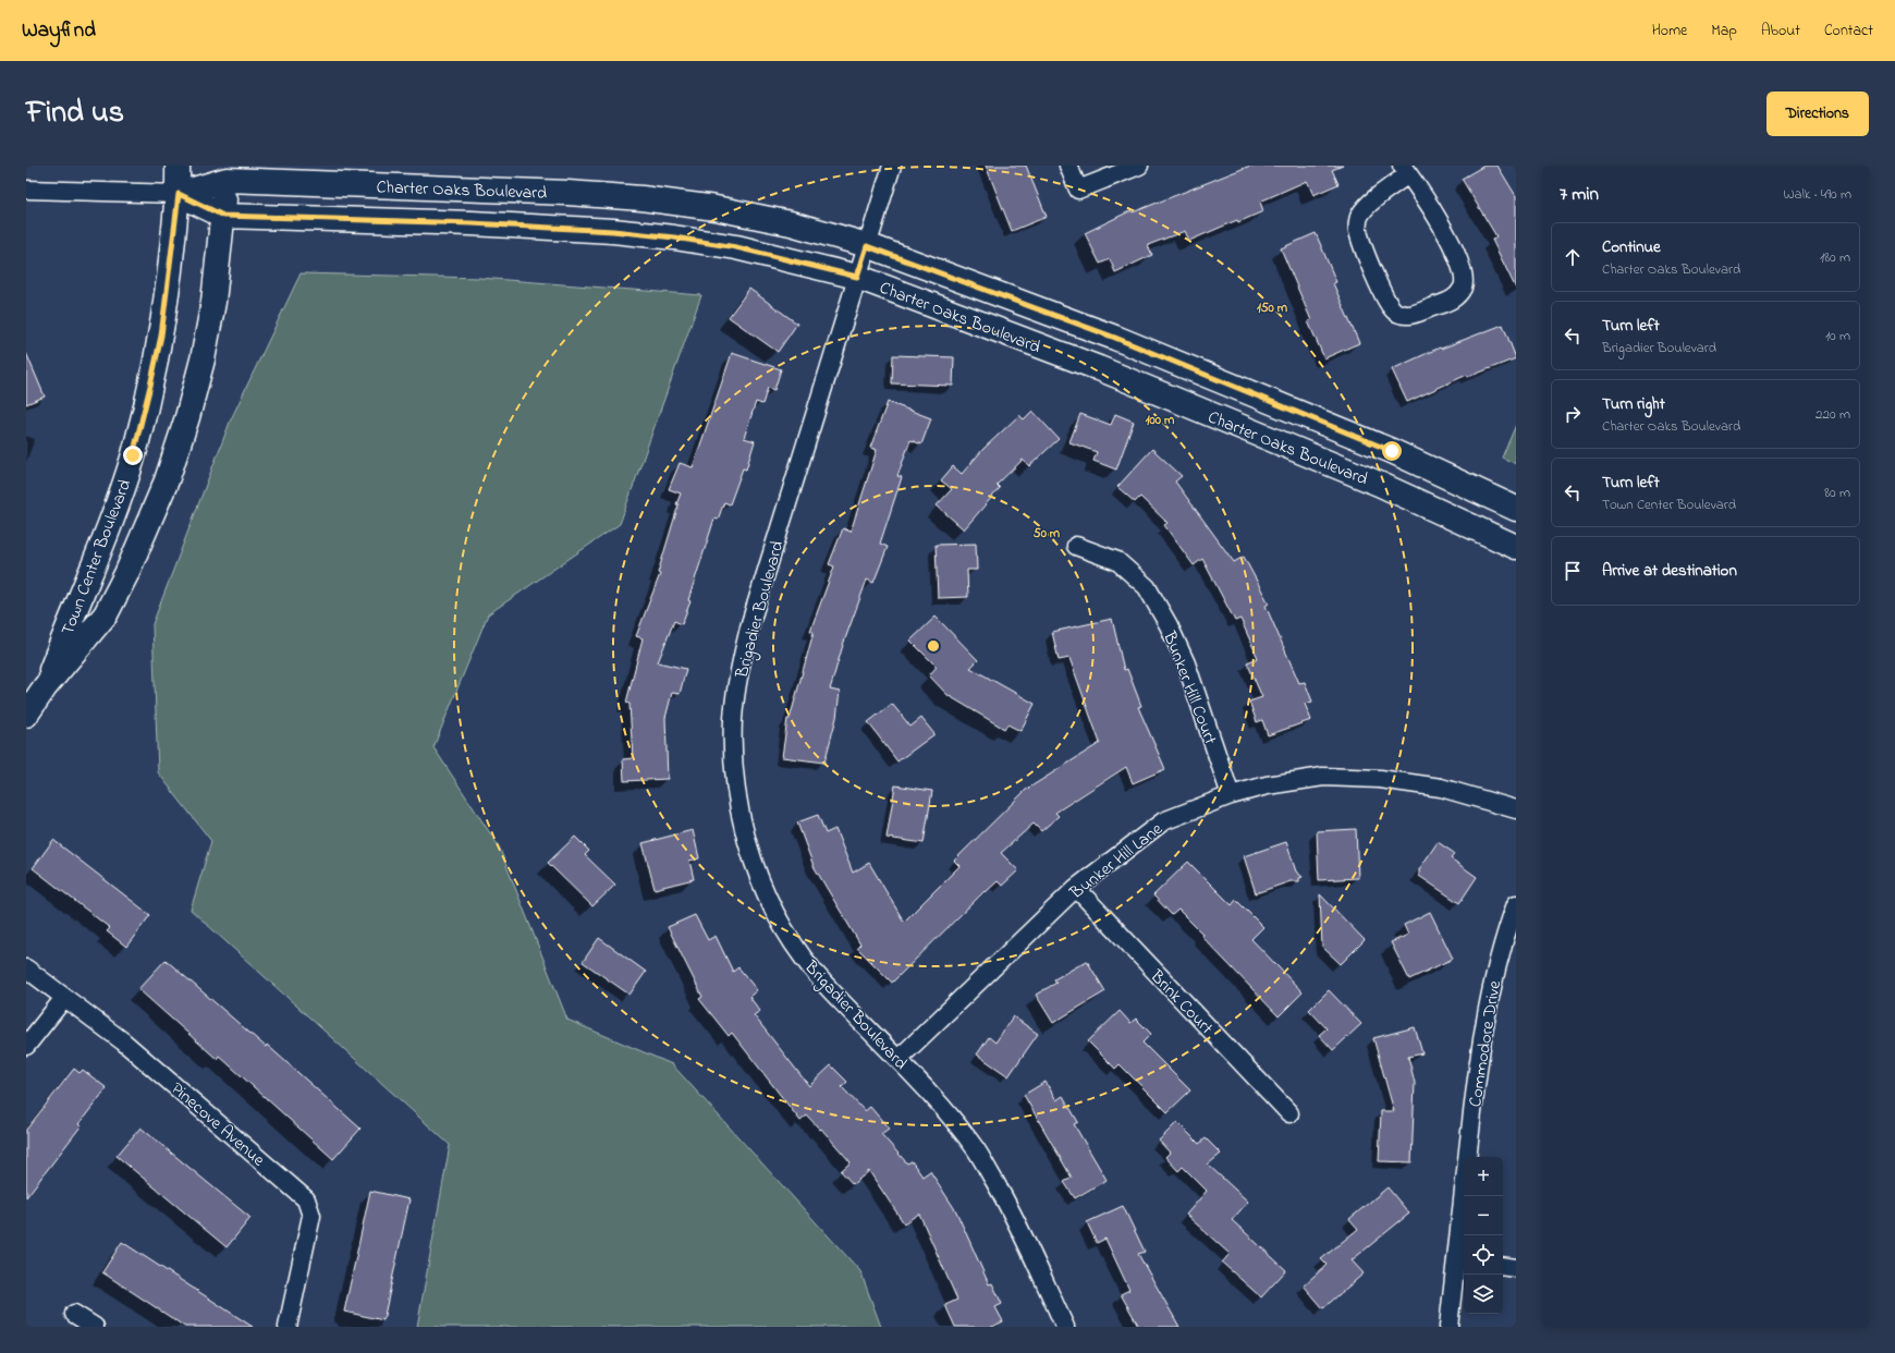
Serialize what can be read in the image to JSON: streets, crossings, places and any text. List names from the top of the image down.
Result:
{
  "streets": {
    "street": [
      "Charter Oaks Boulevard",
      "Town Center Boulevard",
      "Brigadier Boulevard",
      "Bunker Hill Court",
      "Bunker Hill Lane",
      "Brink Court",
      "Commodore Drive",
      "Pinecove Avenue"
    ]
  },
  "crossings": [
    ["Charter Oaks Boulevard", "Town Center Boulevard"],
    ["Charter Oaks Boulevard", "Brigadier Boulevard"],
    ["Brigadier Boulevard", "Bunker Hill Lane"],
    ["Bunker Hill Court", "Bunker Hill Lane"],
    ["Bunker Hill Lane", "Brink Court"]
  ],
  "page": {
    "header": "Wayfind",
    "nav": [
      "Home",
      "Map",
      "About",
      "Contact"
    ],
    "title": "Find us",
    "buttons": "Directions",
    "heading": ["7 min", "Walk · 490 m"],
    "list": [
      ["Continue", "Charter Oaks Boulevard", "180 m"],
      ["Turn left", "Brigadier Boulevard", "10 m"],
      ["Turn right", "Charter Oaks Boulevard", "220 m"],
      ["Turn left", "Town Center Boulevard", "80 m"],
      "Arrive at destination"
    ],
    "map_buttons": ["+", "−"]
  },
  "rings": ["150 m", "100 m", "50 m"]
}
